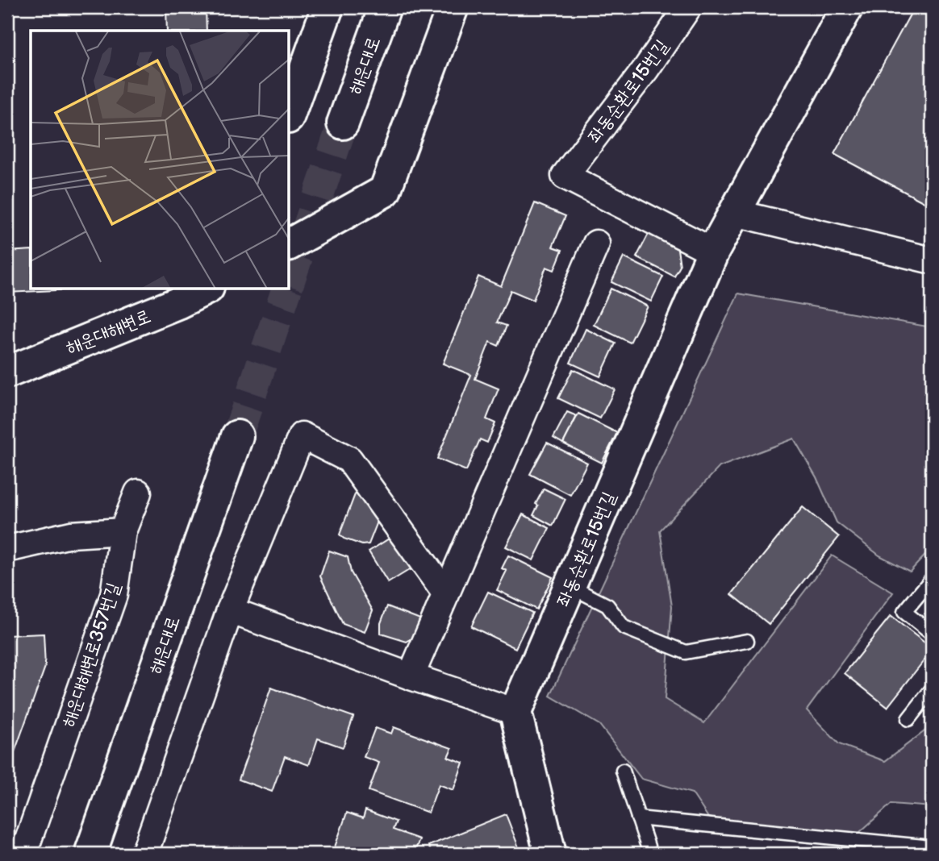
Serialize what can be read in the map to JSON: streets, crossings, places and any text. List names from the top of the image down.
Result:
{
  "streets": {
    "street": [
      "해운대로",
      "좌동순환로15번길",
      "해운대해변로",
      "해운대해변로357번길"
    ]
  }
}
